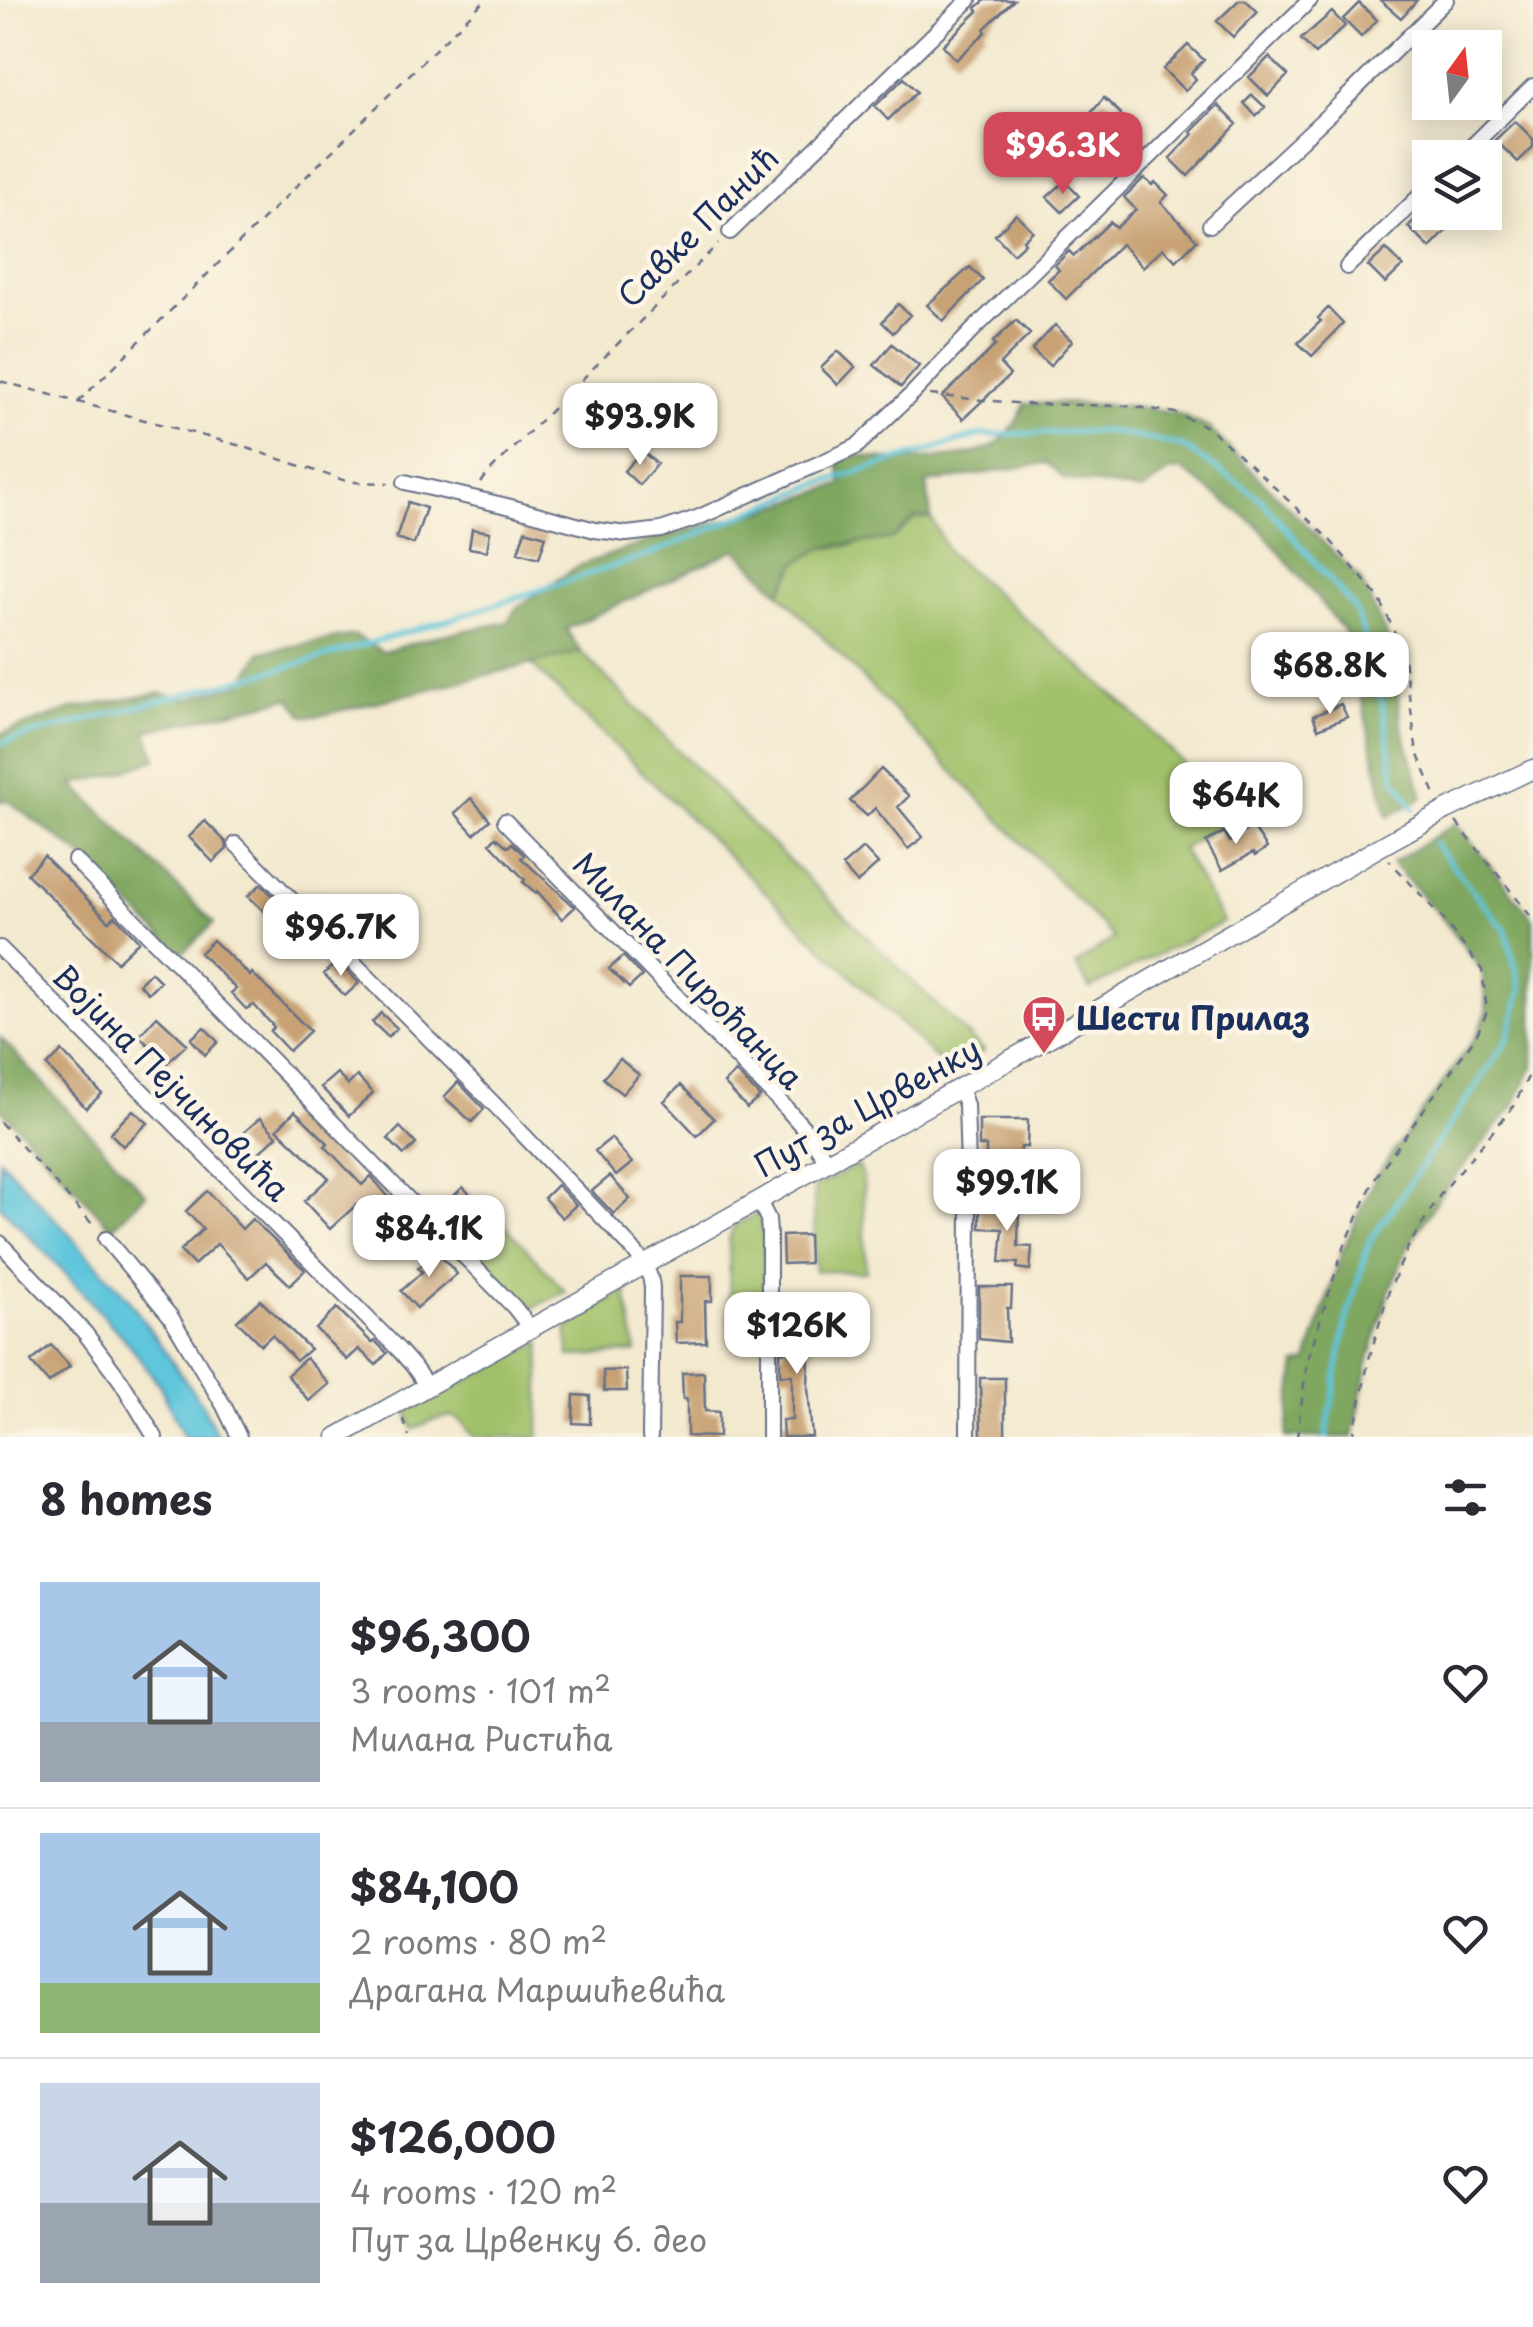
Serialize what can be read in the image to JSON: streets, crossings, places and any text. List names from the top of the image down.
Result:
{
  "streets": {
    "street": [
      "Савке Панић",
      "Милана Пироћанца",
      "Војина Пејчиновића",
      "Пут за Црвенку"
    ]
  },
  "crossings": [
    ["Милана Пироћанца", "Пут за Црвенку"],
    ["Војина Пејчиновића", "Пут за Црвенку"]
  ],
  "places": {
    "bus stop": ["Шести Прилаз"]
  },
  "north": "top",
  "page": {
    "price": [
      "$96.3K",
      "$93.9K",
      "$68.8K",
      "$64K",
      "$96.7K",
      "$99.1K",
      "$84.1K",
      "$126K"
    ],
    "heading": "8 homes",
    "list": [
      {
        "name": "$96,300",
        "note": "3 rooms · 101 m² · Милана Ристића"
      },
      {
        "name": "$84,100",
        "note": "2 rooms · 80 m² · Драгана Маршићевића"
      },
      {
        "name": "$126,000",
        "note": "4 rooms · 120 m² · Пут за Црвенку 6. део"
      }
    ]
  }
}
